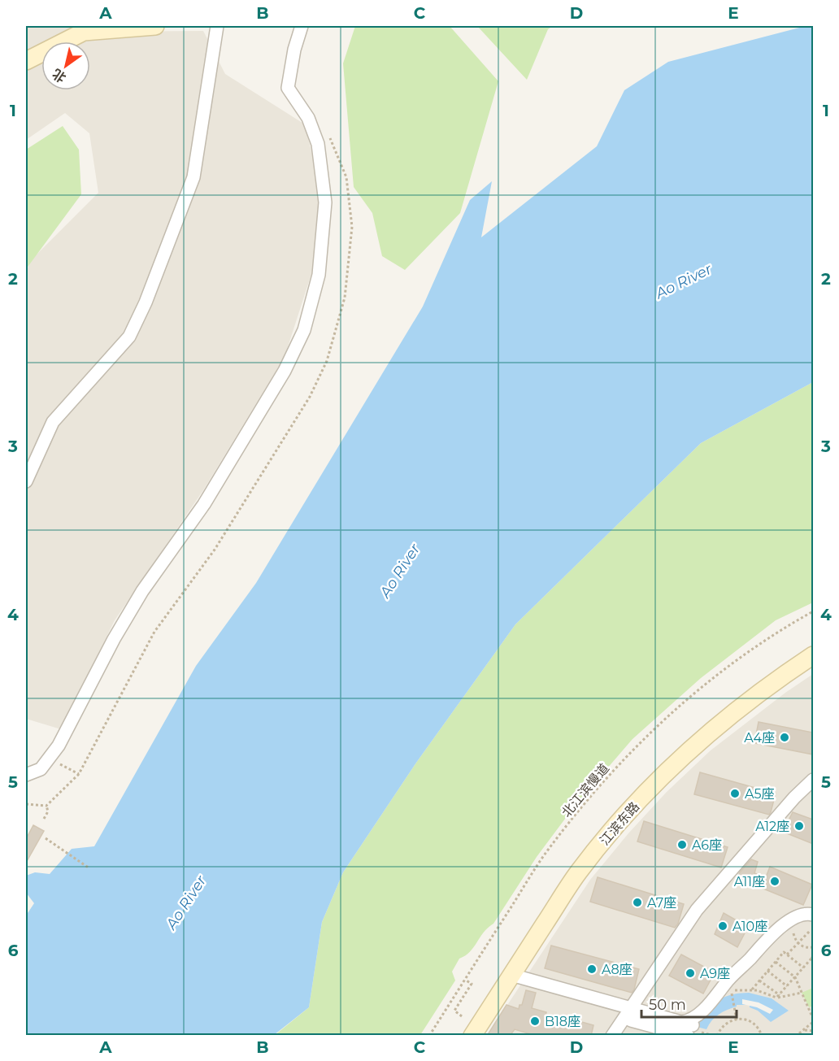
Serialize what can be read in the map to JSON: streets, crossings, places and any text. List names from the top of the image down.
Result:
{
  "streets": {
    "main road": ["江滨东路"],
    "path": ["北江滨慢道"]
  },
  "water": ["Ao River"],
  "places": [
    "A4座",
    "A5座",
    "A12座",
    "A6座",
    "A11座",
    "A7座",
    "A10座",
    "A8座",
    "A9座",
    "B18座"
  ],
  "scale_bar": "50 m",
  "north": "bottom left",
  "grid": {
    "columns": [
      "A",
      "B",
      "C",
      "D",
      "E"
    ],
    "rows": [
      "1",
      "2",
      "3",
      "4",
      "5",
      "6"
    ]
  }
}
